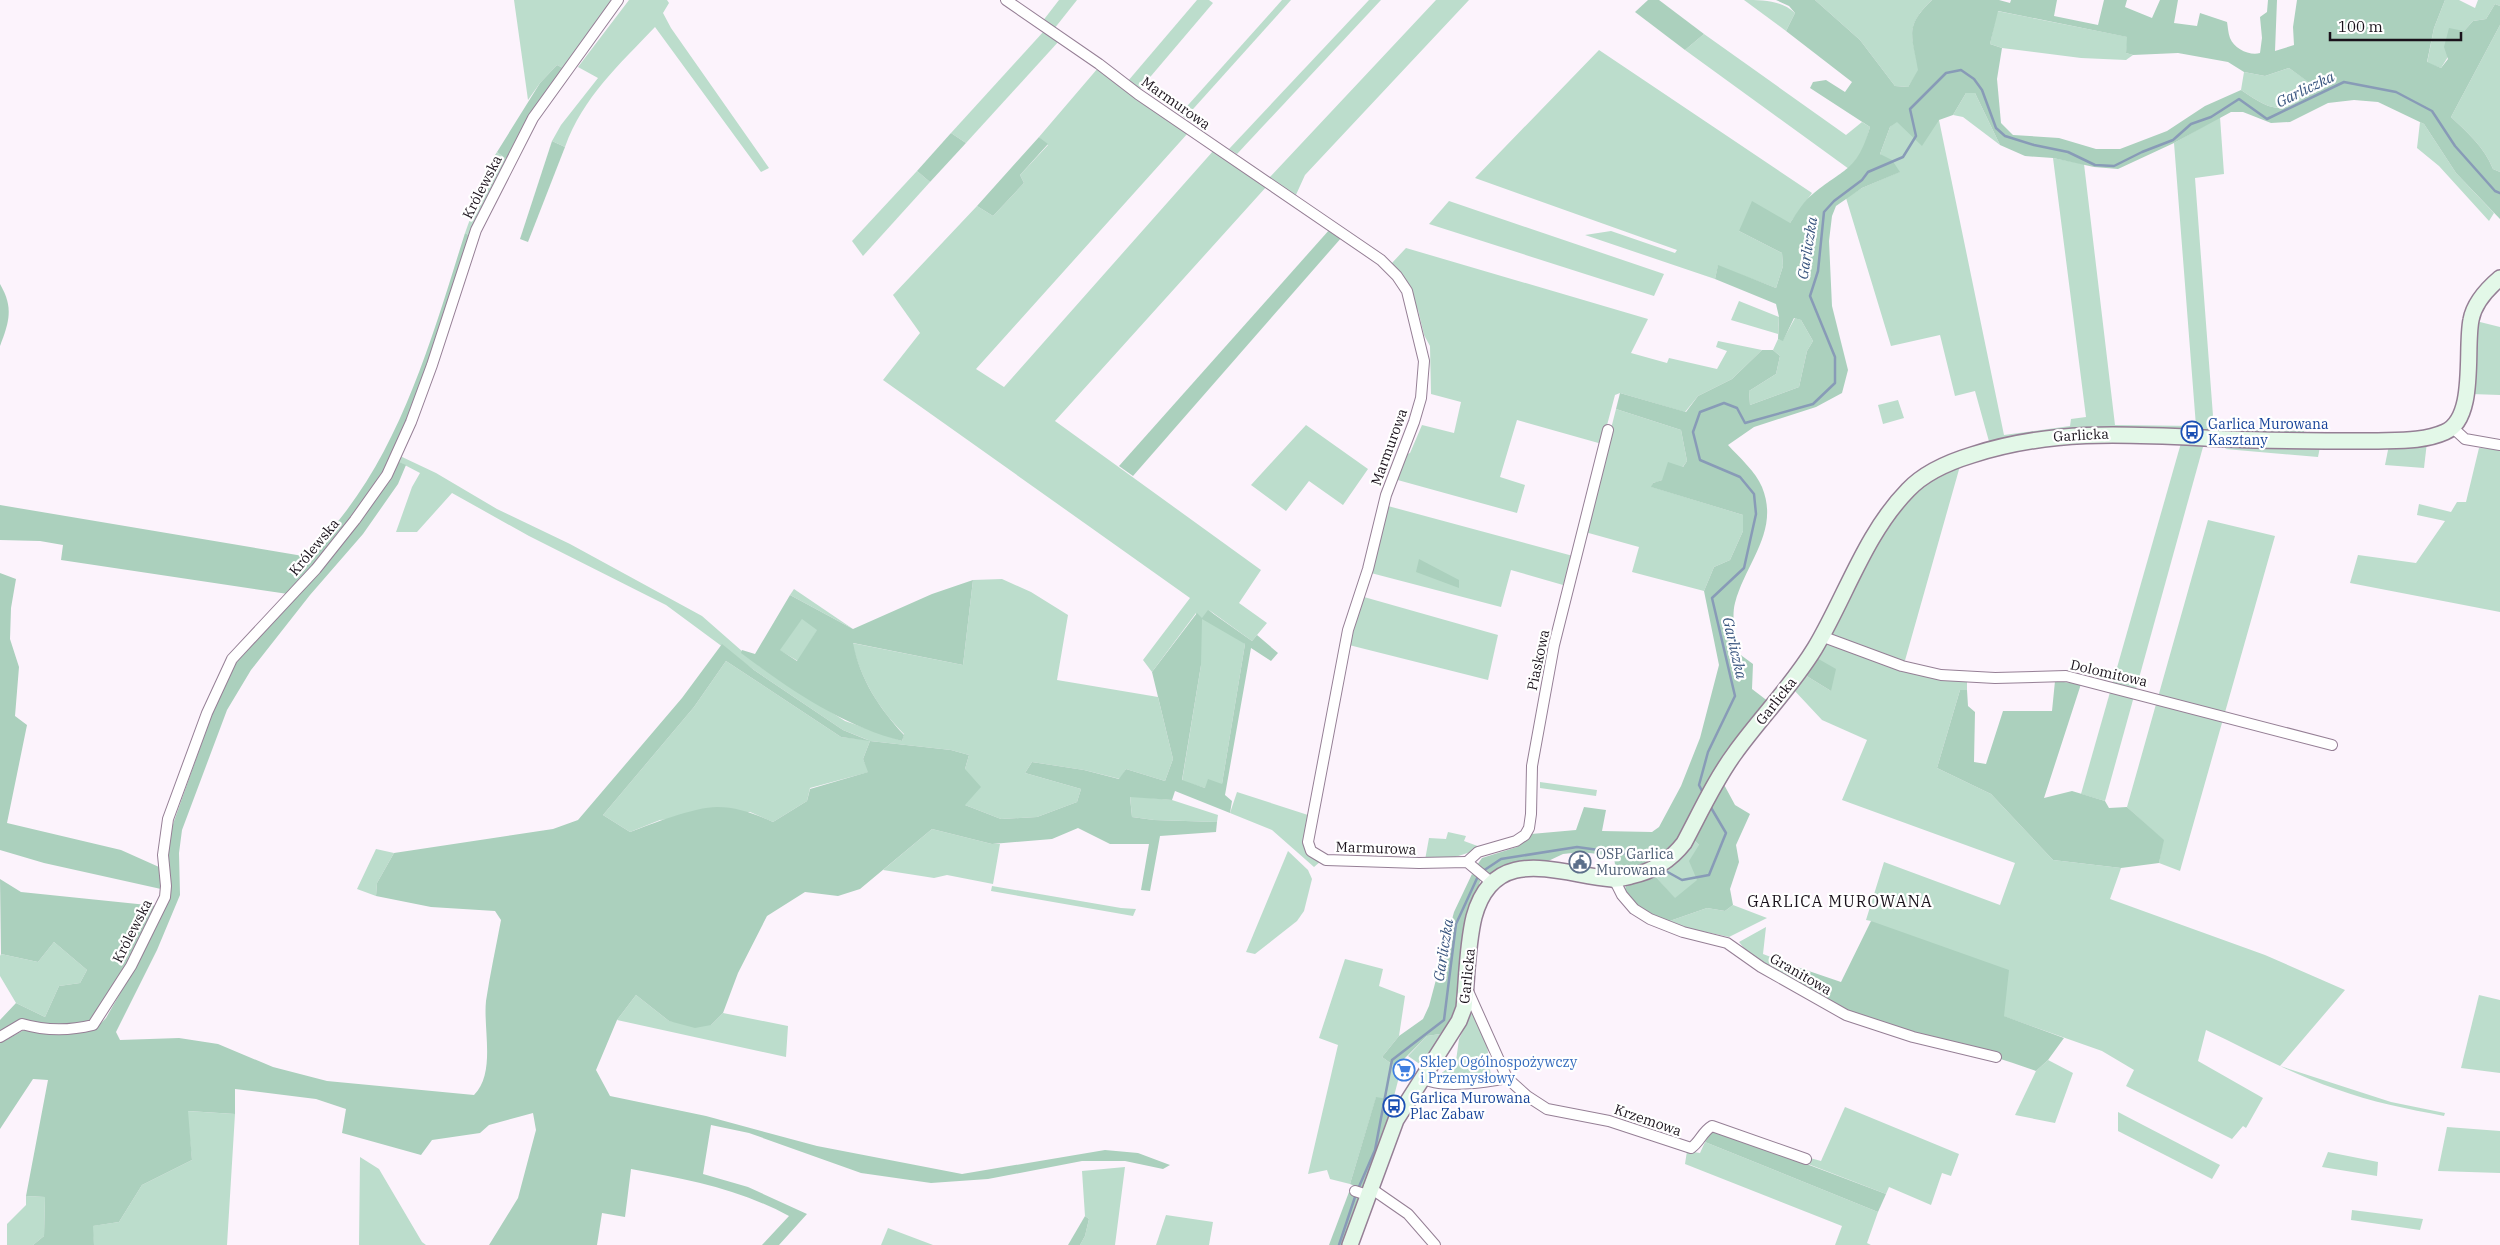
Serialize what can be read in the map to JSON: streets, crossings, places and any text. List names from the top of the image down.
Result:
{
  "streets": {
    "street": [
      "Marmurowa",
      "Królewska",
      "Garlicka",
      "Piaskowa",
      "Dolomitowa",
      "Granitowa",
      "Krzemowa"
    ]
  },
  "crossings": [
    ["Marmurowa", "Piaskowa"],
    ["Garlicka", "Dolomitowa"],
    ["Garlicka", "Granitowa"],
    ["Garlicka", "Krzemowa"]
  ],
  "districts": ["GARLICA MUROWANA"],
  "water": ["Garliczka"],
  "places": {
    "bus stop": ["Garlica Murowana Kasztany", "Garlica Murowana Plac Zabaw"],
    "public building": ["OSP Garlica Murowana"],
    "supermarket": ["Sklep Ogólnospożywczy i Przemysłowy"]
  },
  "scale_bar": "100 m"
}
